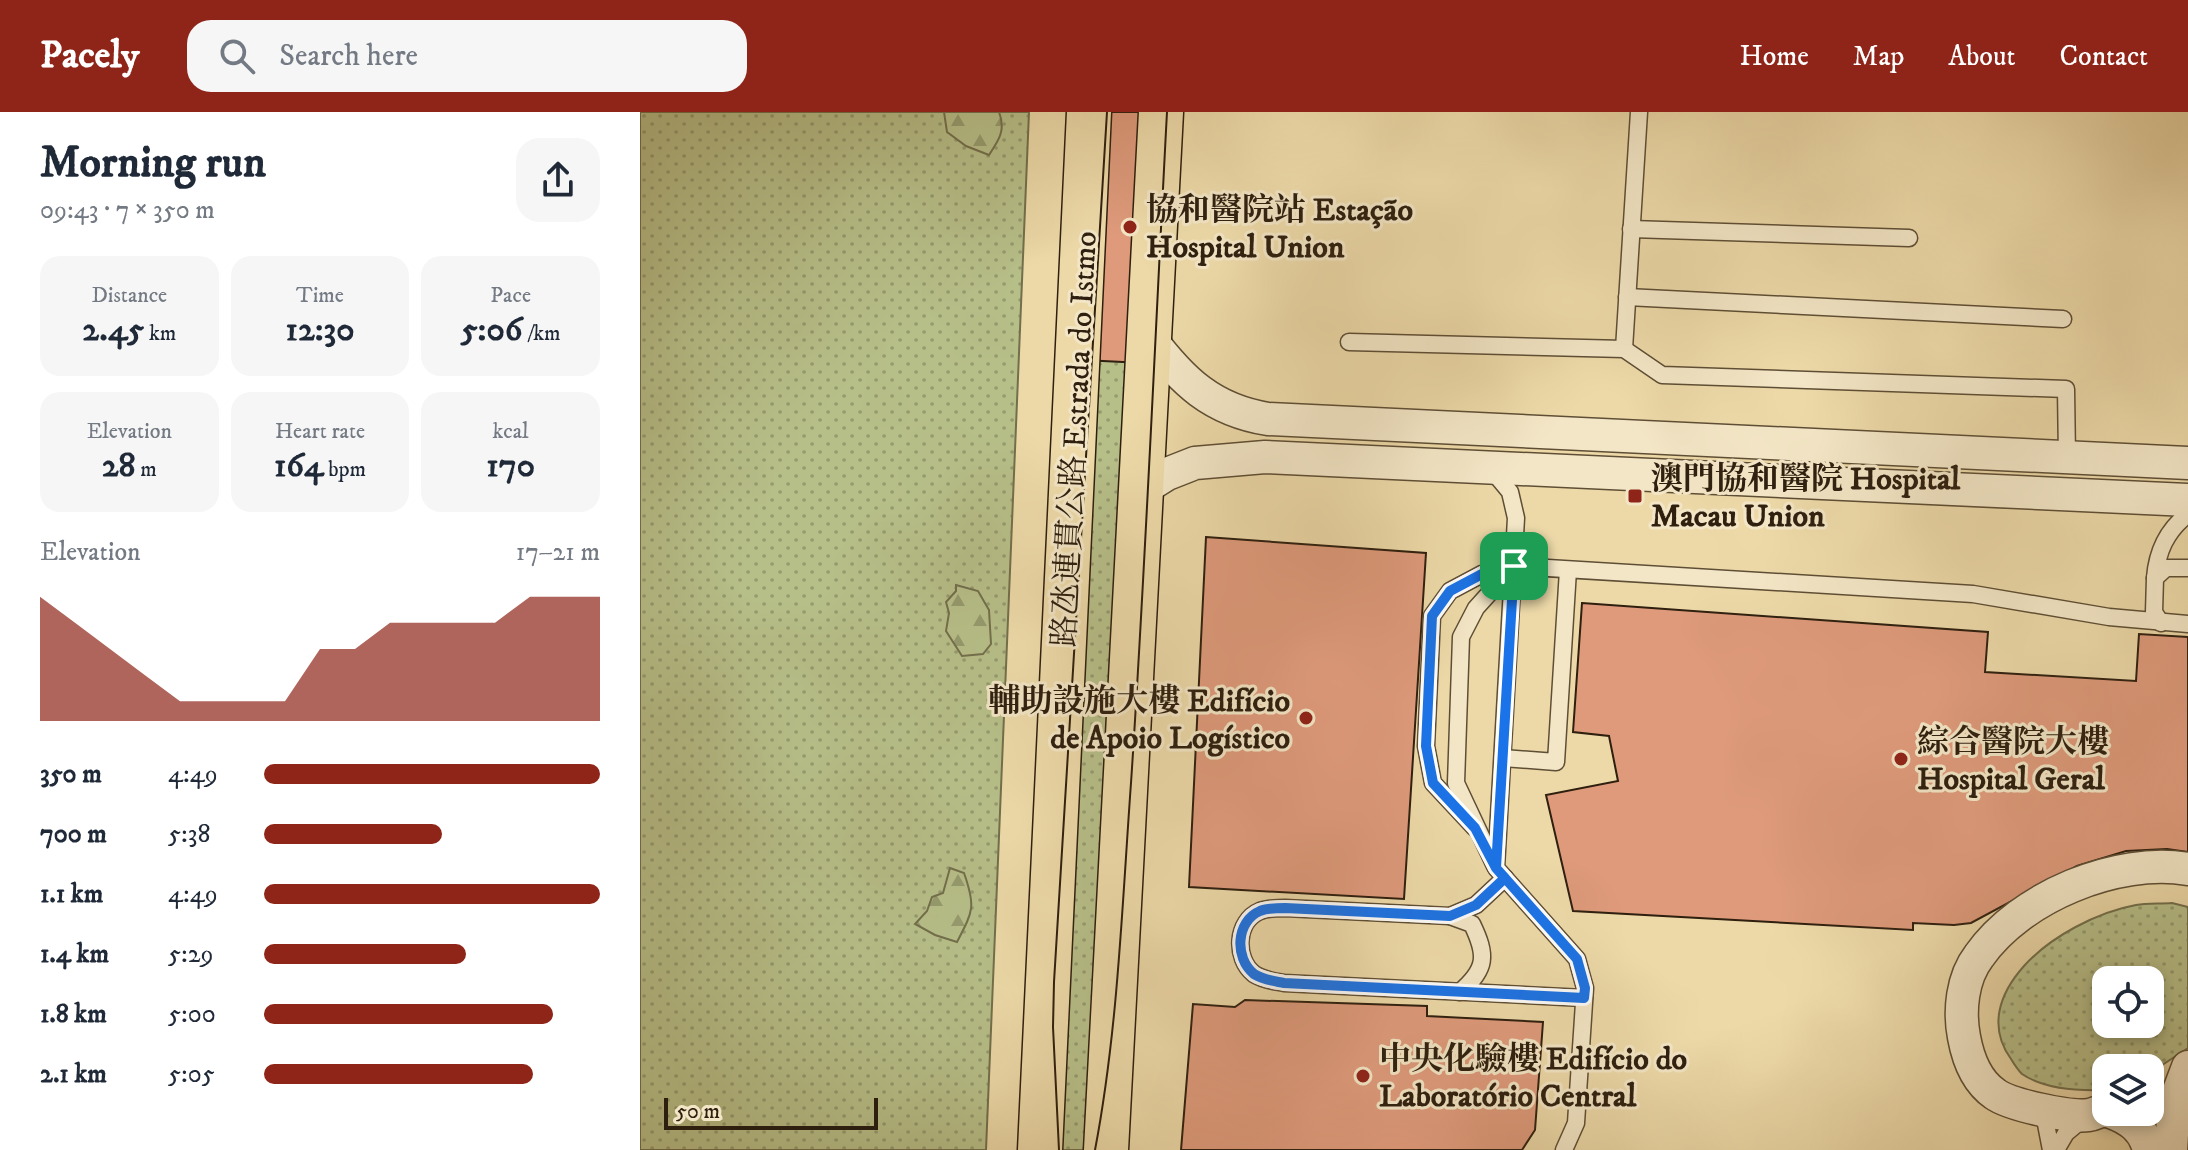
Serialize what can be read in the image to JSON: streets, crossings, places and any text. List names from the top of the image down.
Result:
{
  "streets": {
    "main road": ["路氹連貫公路 Estrada do Istmo"]
  },
  "places": {
    "other": [
      "協和醫院站 Estação Hospital Union",
      "輔助設施大樓 Edifício de Apoio Logístico",
      "綜合醫院大樓 Hospital Geral",
      "中央化驗樓 Edifício do Laboratório Central"
    ],
    "transit": ["澳門協和醫院 Hospital Macau Union"]
  },
  "scale_bar": "50 m",
  "page": {
    "header": "Pacely",
    "search": "Search here",
    "nav": [
      "Home",
      "Map",
      "About",
      "Contact"
    ],
    "heading": ["Morning run", "09:43 · 7 × 350 m"],
    "stats": [
      ["Distance", "2.45 km"],
      ["Time", "12:30"],
      ["Pace", "5:06 /km"],
      ["Elevation", "28 m"],
      ["Heart rate", "164 bpm"],
      ["kcal", "170"]
    ],
    "chart": ["Elevation", "17–21 m"],
    "list": [
      {
        "name": "350 m",
        "note": "4:49"
      },
      {
        "name": "700 m",
        "note": "5:38"
      },
      {
        "name": "1.1 km",
        "note": "4:49"
      },
      {
        "name": "1.4 km",
        "note": "5:29"
      },
      {
        "name": "1.8 km",
        "note": "5:00"
      },
      {
        "name": "2.1 km",
        "note": "5:05"
      }
    ],
    "scale": "50 m"
  }
}
